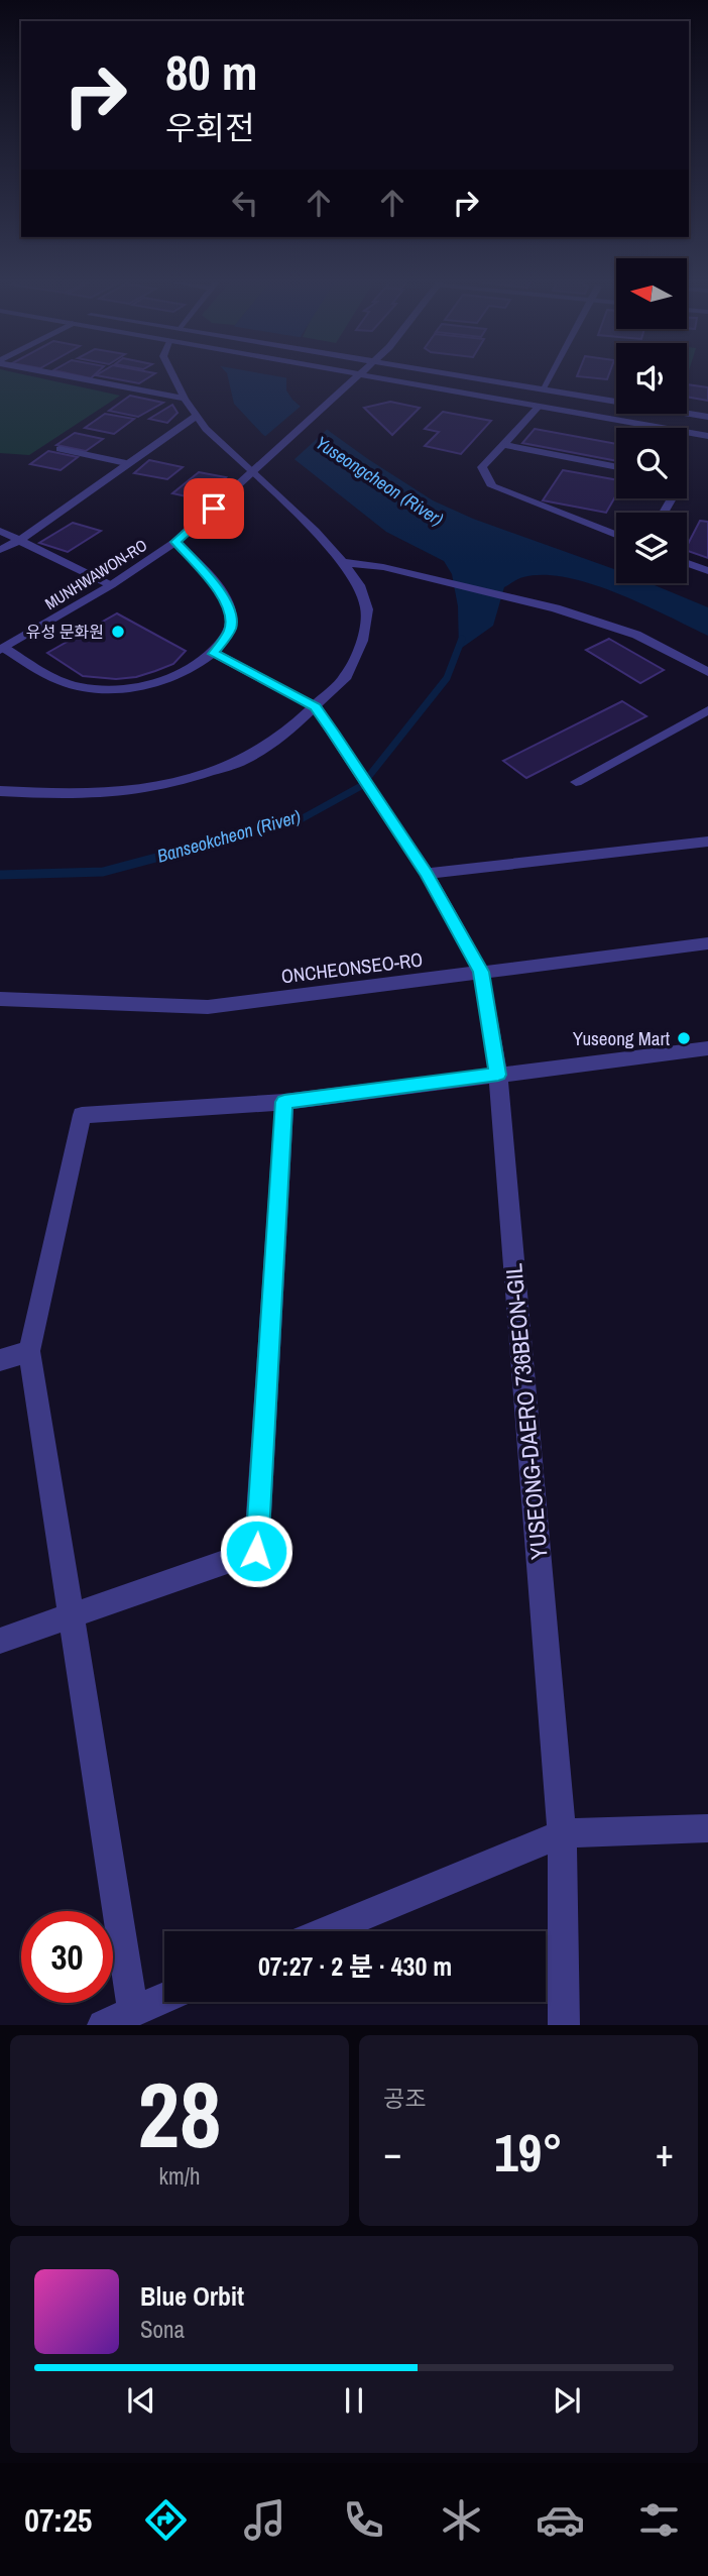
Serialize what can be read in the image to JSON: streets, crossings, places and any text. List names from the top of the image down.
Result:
{
  "streets": {
    "street": ["MUNHWAWON-RO", "ONCHEONSEO-RO", "YUSEONG-DAERO 736BEON-GIL"]
  },
  "crossings": [
    ["ONCHEONSEO-RO", "YUSEONG-DAERO 736BEON-GIL"]
  ],
  "water": ["Yuseongcheon (River)", "Banseokcheon (River)"],
  "places": ["유성 문화원", "Yuseong Mart"],
  "north": "left",
  "page": {
    "turn": ["80 m", "우회전"],
    "limit": "30",
    "trip": "07:27 · 2 분 · 430 m",
    "tile": [
      ["28", "km/h"],
      "공조"
    ],
    "heat": ["−", "19°", "+"],
    "song": ["Blue Orbit", "Sona"],
    "tabs": "07:25"
  }
}
